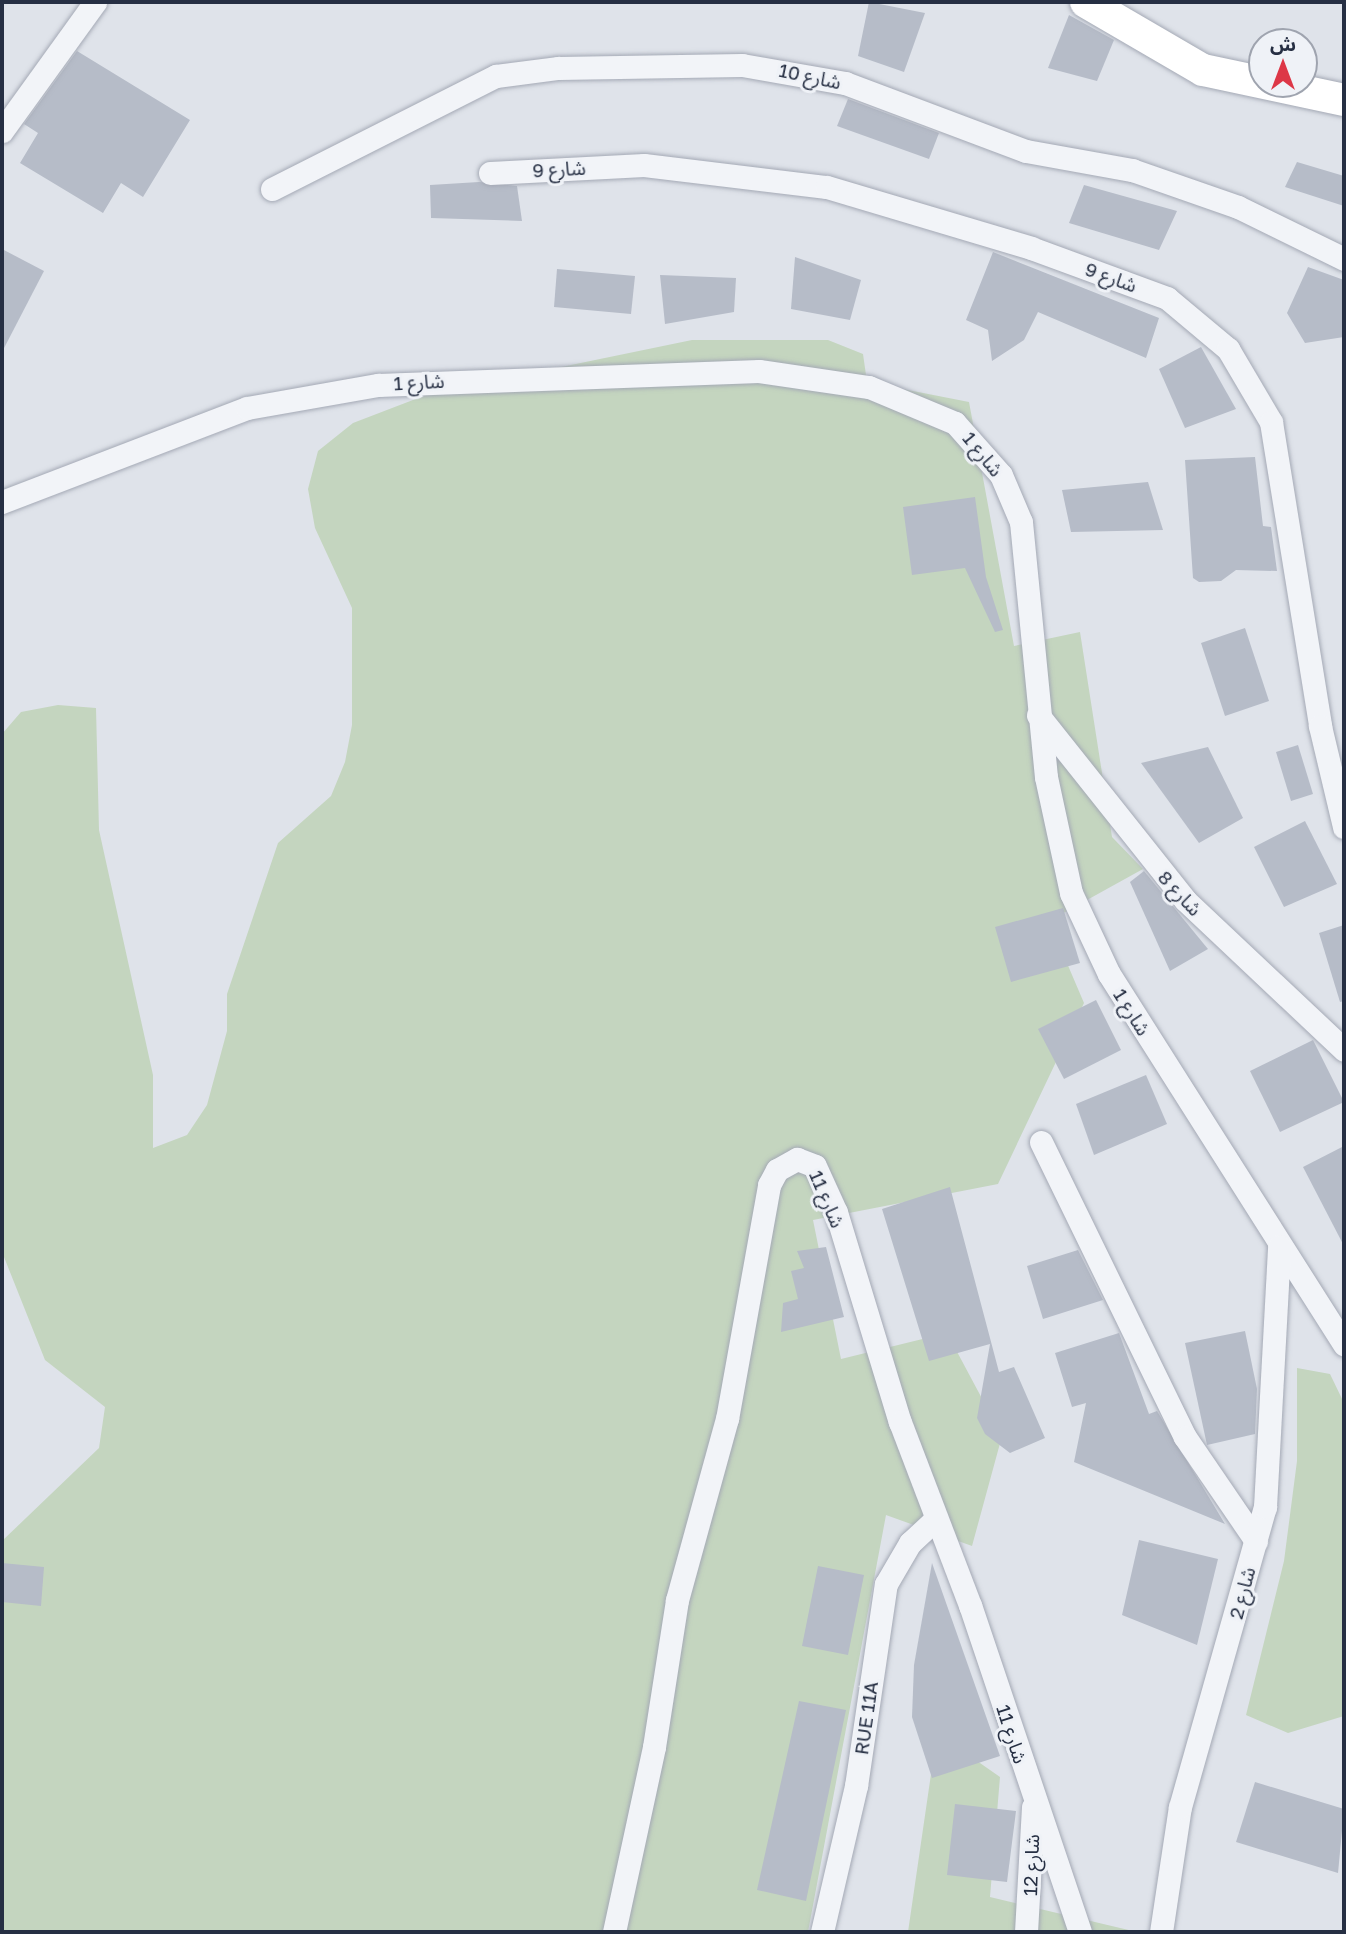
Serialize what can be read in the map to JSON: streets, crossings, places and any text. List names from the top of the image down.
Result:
{
  "streets": {
    "street": [
      "شارع 10",
      "شارع 9",
      "شارع 1",
      "شارع 8",
      "شارع 11",
      "شارع 2",
      "RUE 11A",
      "شارع 12"
    ]
  },
  "crossings": [
    ["شارع 1", "شارع 8"],
    ["شارع 1", "شارع 2"],
    ["شارع 11", "RUE 11A"],
    ["شارع 11", "شارع 12"]
  ],
  "north": "top"
}
